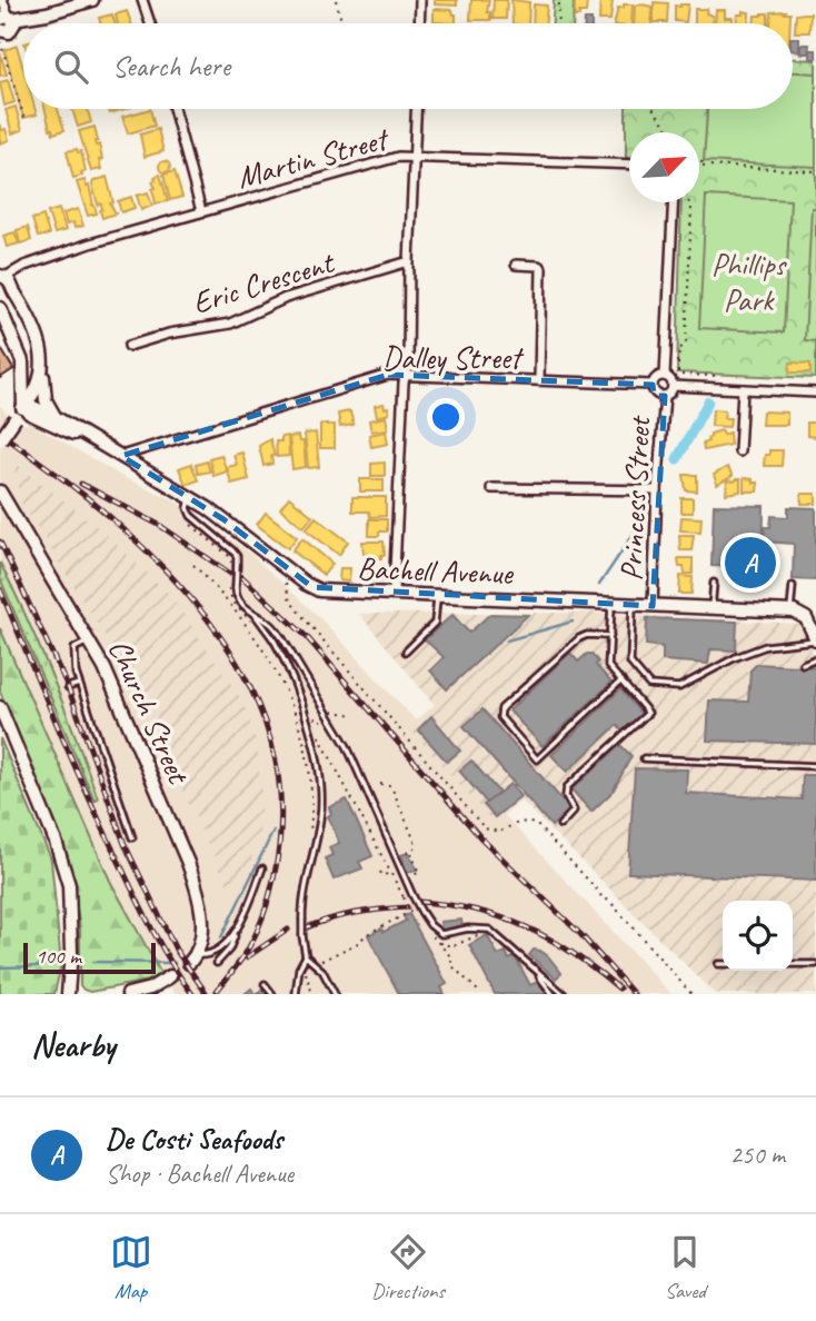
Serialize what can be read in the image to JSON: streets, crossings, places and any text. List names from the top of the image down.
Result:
{
  "streets": {
    "main road": ["Bachell Avenue", "Church Street"],
    "street": [
      "Martin Street",
      "Eric Crescent",
      "Dalley Street",
      "Princess Street"
    ]
  },
  "crossings": [
    ["Dalley Street", "Princess Street"],
    ["Dalley Street", "Bachell Avenue"],
    ["Princess Street", "Bachell Avenue"]
  ],
  "parks": ["Phillips Park"],
  "scale_bar": "100 m",
  "north": "top right",
  "page": {
    "search": "Search here",
    "pins": "A",
    "scale": "100 m",
    "heading": "Nearby",
    "list": [
      {
        "mark": "A",
        "name": "De Costi Seafoods",
        "note": "Shop · Bachell Avenue",
        "value": "250 m"
      }
    ],
    "nav": ["Map", "Directions", "Saved"]
  }
}
